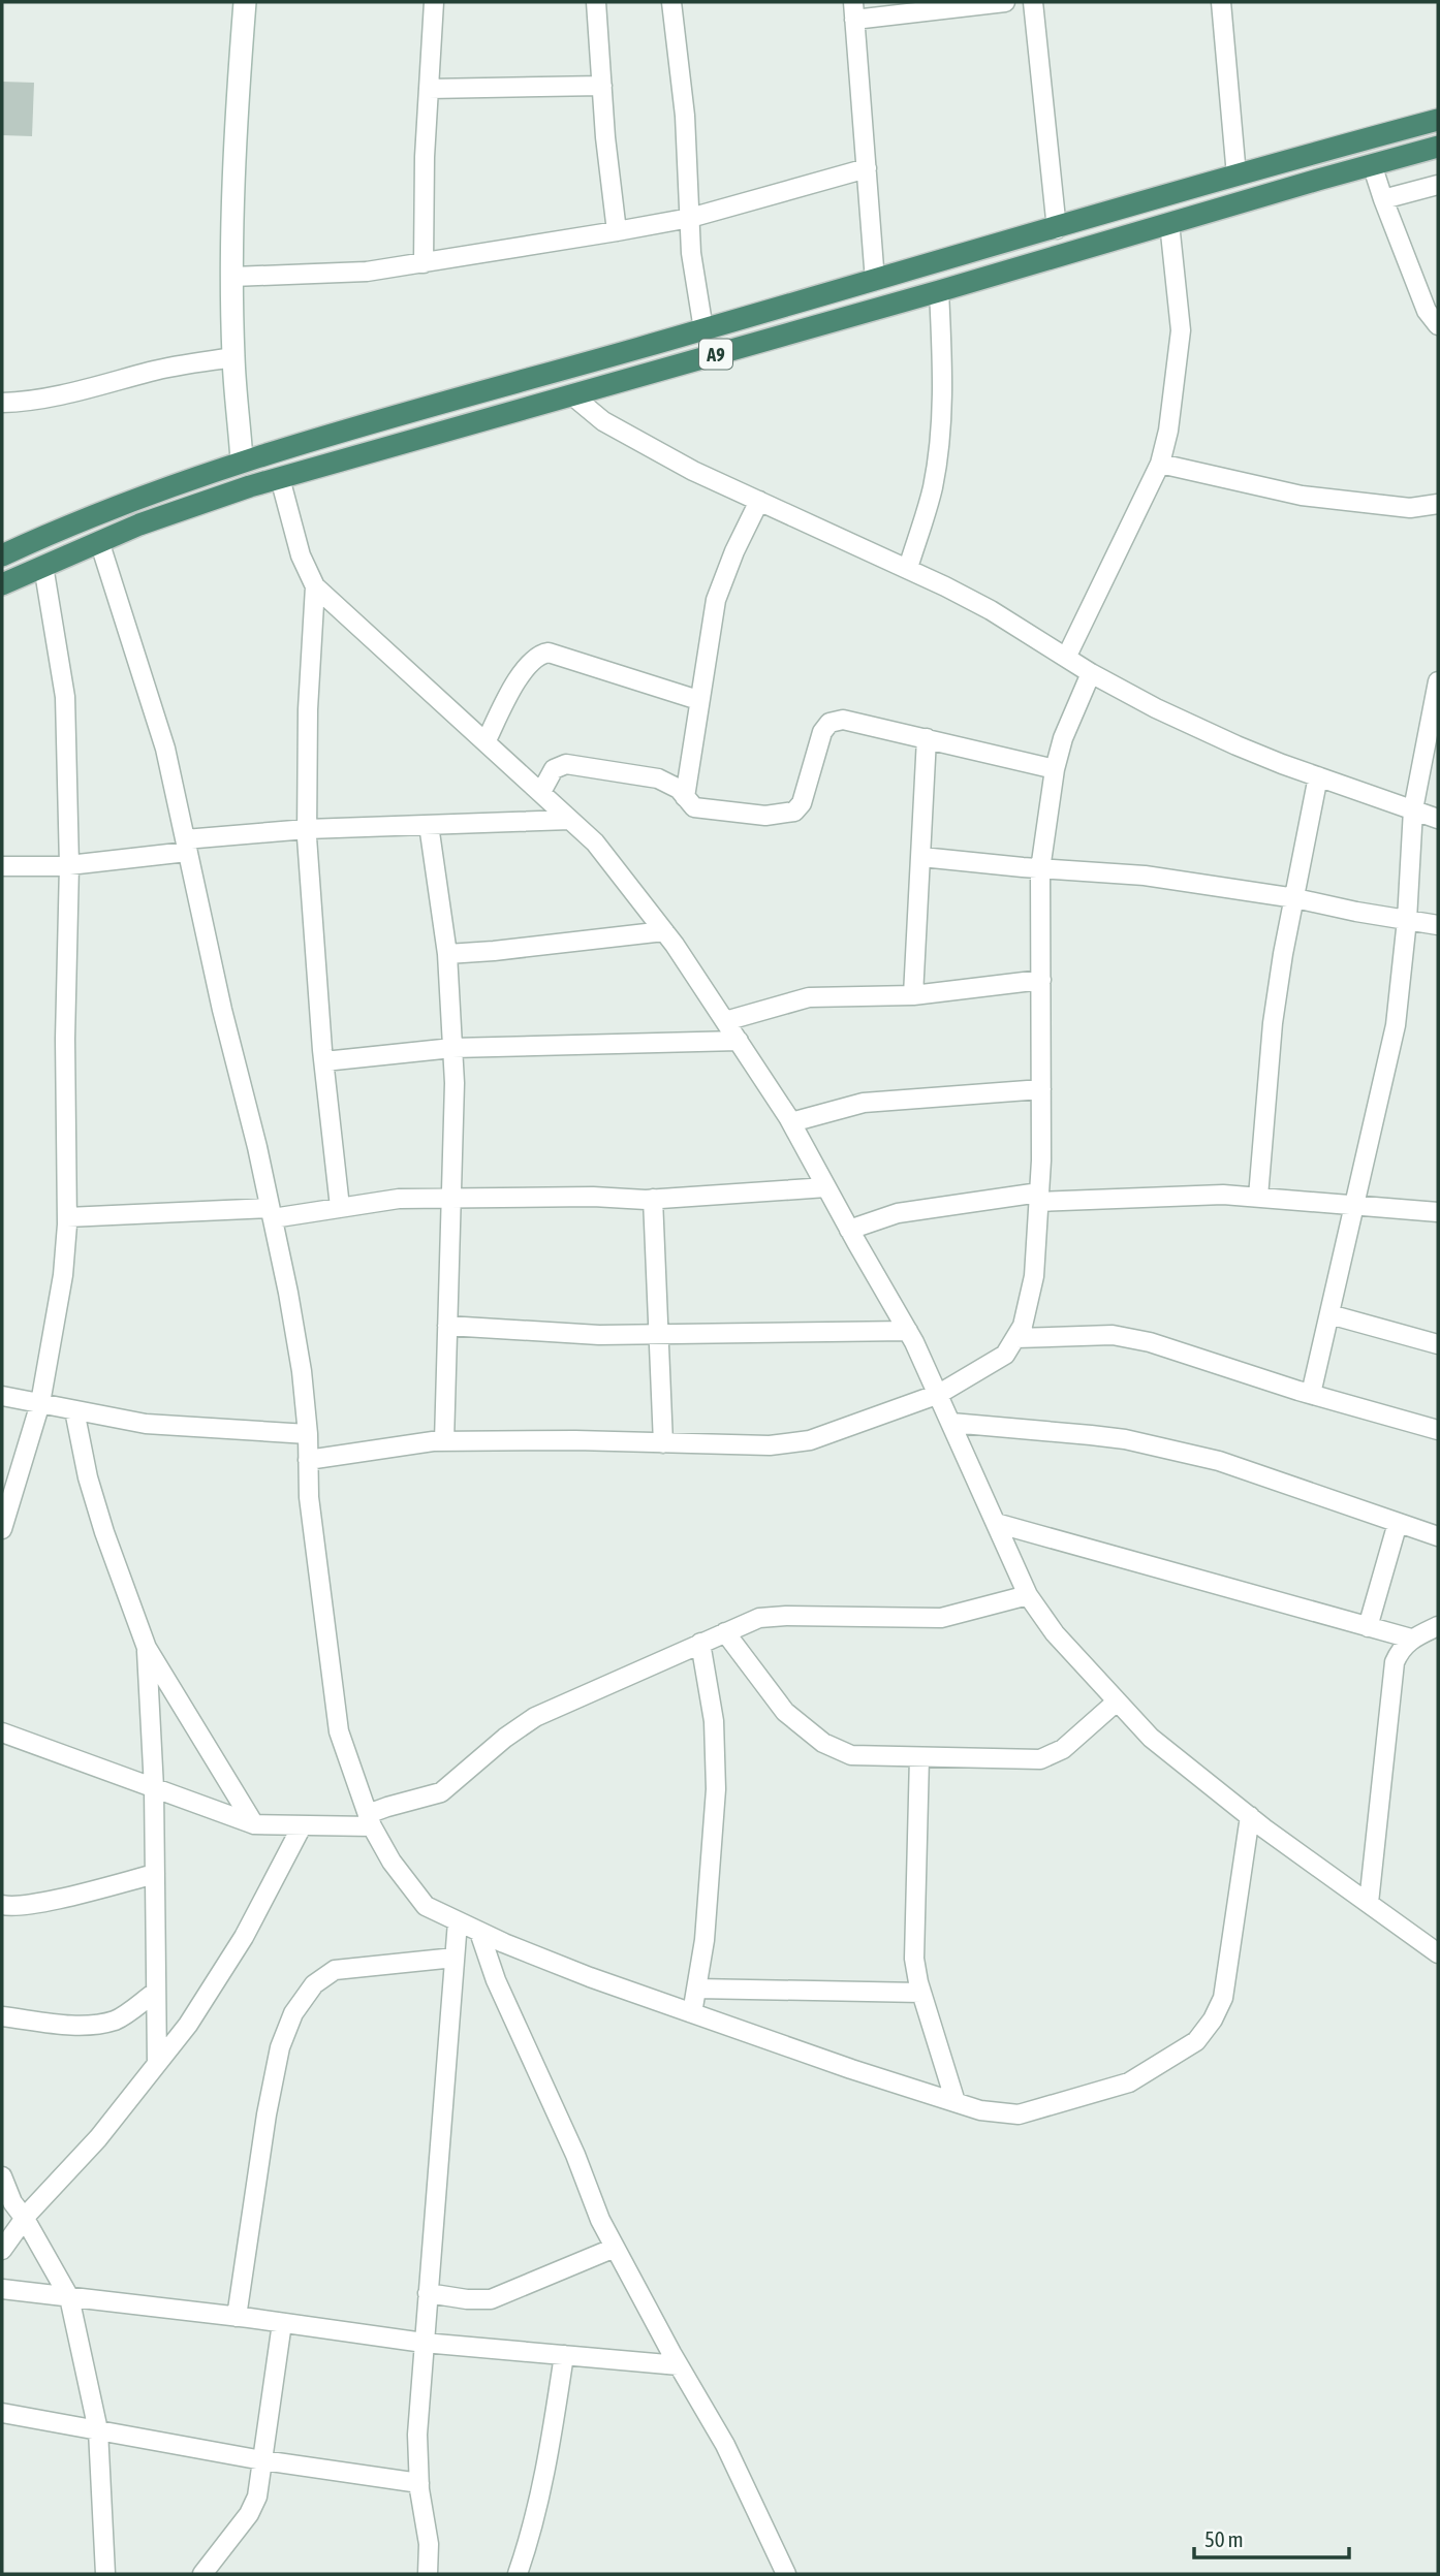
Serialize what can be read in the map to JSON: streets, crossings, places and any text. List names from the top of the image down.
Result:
{
  "streets": {
    "highway": ["A9"]
  },
  "scale_bar": "50 m"
}
